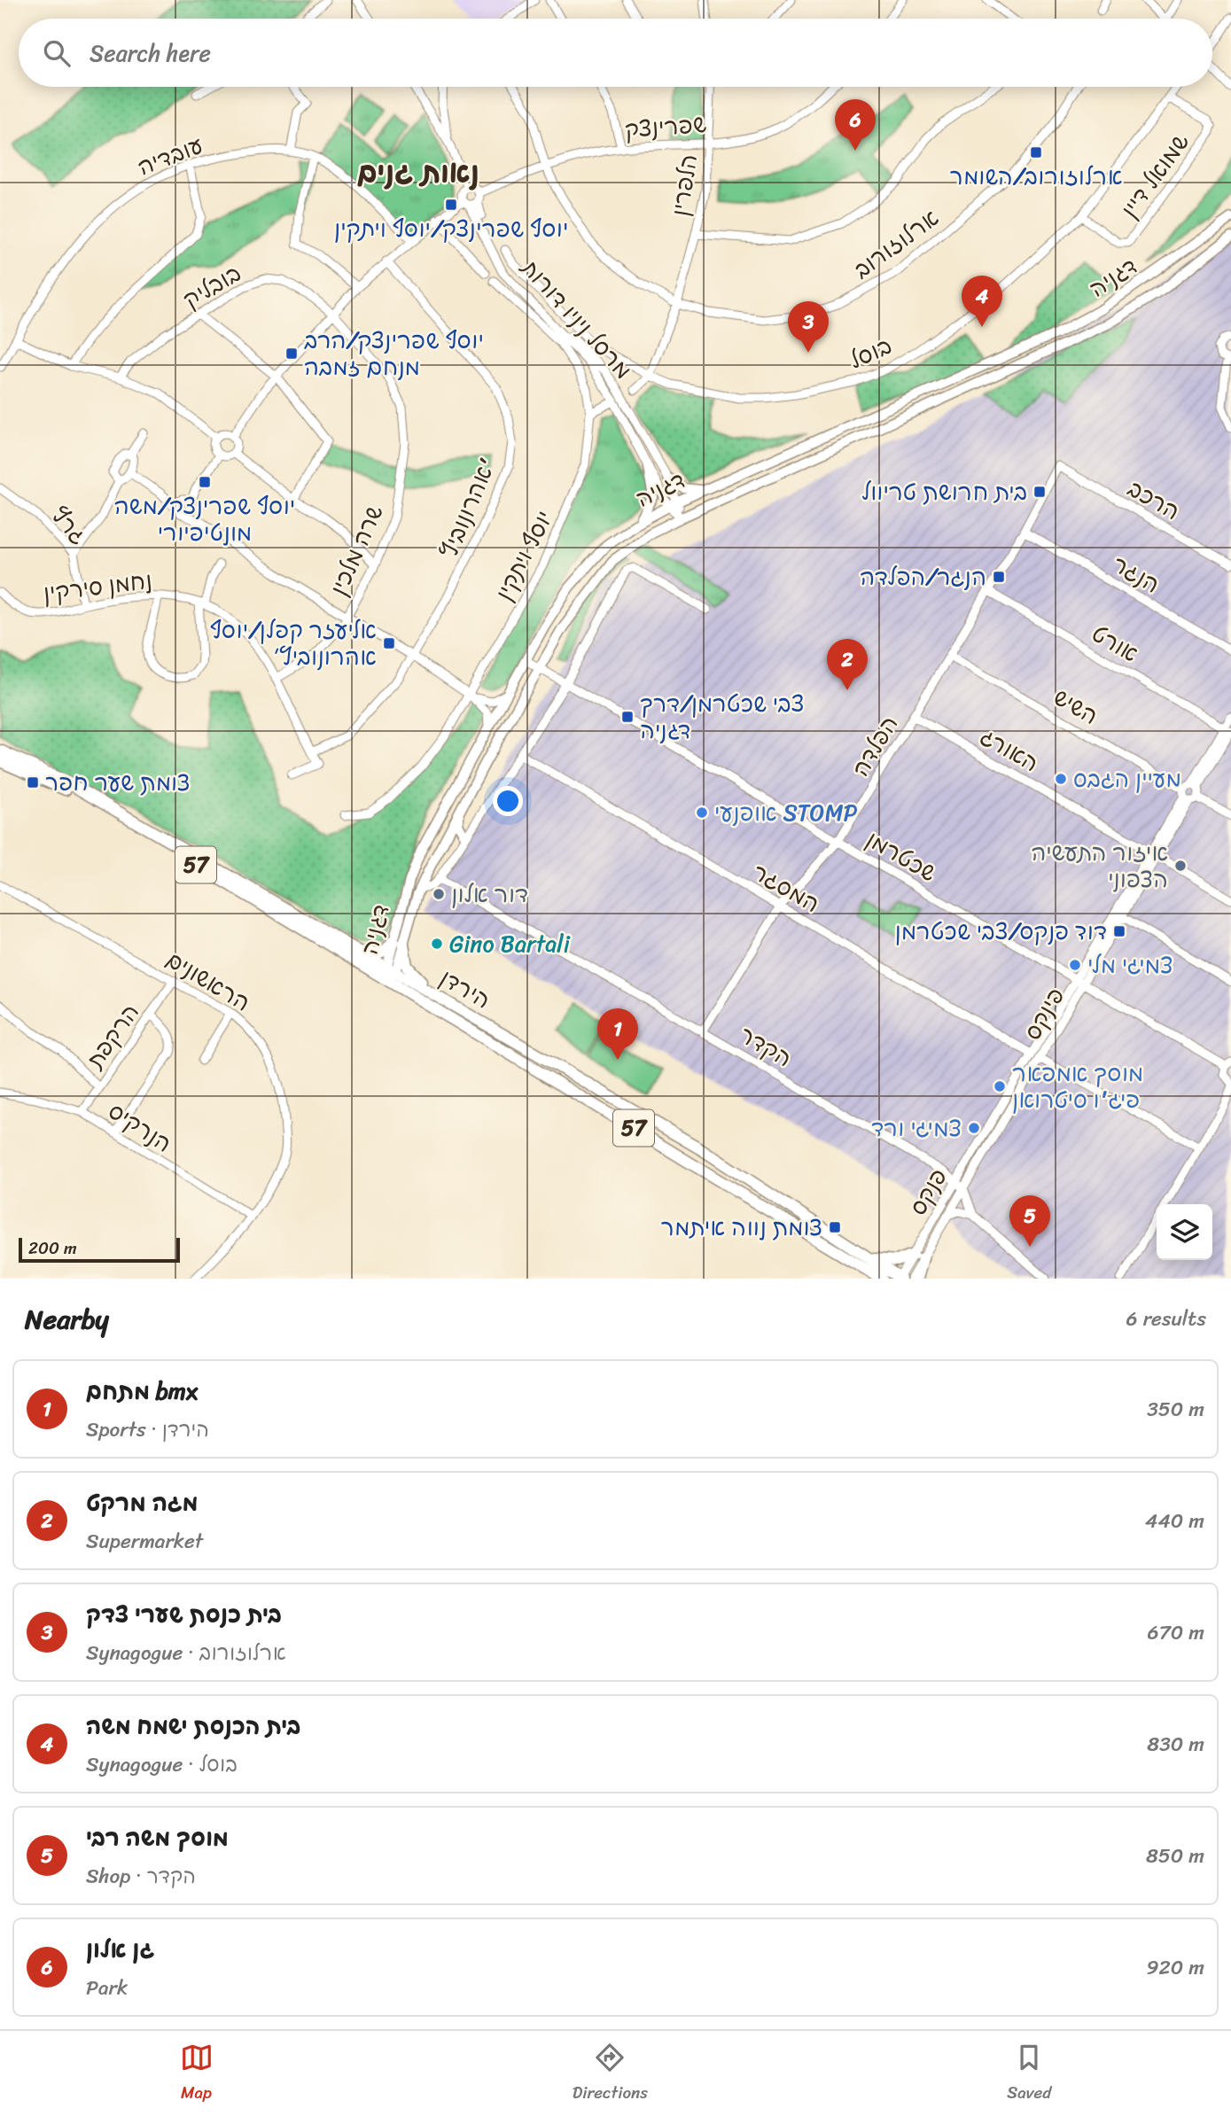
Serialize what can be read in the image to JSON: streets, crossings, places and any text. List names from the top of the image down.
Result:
{
  "streets": {
    "highway": ["57", "הירדן"],
    "main road": ["דגניה"],
    "street": [
      "שפרינצק",
      "עובדיה",
      "שמואל דיין",
      "הלפרין",
      "ארלוזורוב",
      "בובליק",
      "מרסל ניניו דורות",
      "בוסל",
      "הרכב",
      "אהרונוביץ'",
      "גרץ",
      "שרה מלכין",
      "יוסף ויתקין",
      "הנגר",
      "נחמן סירקין",
      "אורט",
      "השיש",
      "הפלדה",
      "האורג",
      "שכטרמן",
      "המסגר",
      "הראשונים",
      "פינקס",
      "הרקפת",
      "הקדר",
      "הנרקיס",
      "פנקס"
    ]
  },
  "crossings": [
    ["שפרינצק", "הלפרין"],
    ["שפרינצק", "ארלוזורוב"],
    ["שפרינצק", "מרסל ניניו דורות"],
    ["שמואל דיין", "בוסל"],
    ["הלפרין", "ארלוזורוב"],
    ["הלפרין", "בוסל"],
    ["דגניה", "מרסל ניניו דורות"],
    ["דגניה", "שכטרמן"],
    ["דגניה", "הירדן"],
    ["בובליק", "שרה מלכין"],
    ["הרכב", "הפלדה"],
    ["אהרונוביץ'", "נחמן סירקין"],
    ["גרץ", "נחמן סירקין"],
    ["שרה מלכין", "נחמן סירקין"],
    ["הנגר", "הפלדה"],
    ["אורט", "הפלדה"],
    ["השיש", "הפלדה"],
    ["השיש", "פינקס"],
    ["הפלדה", "האורג"],
    ["הפלדה", "שכטרמן"],
    ["הפלדה", "המסגר"],
    ["הפלדה", "הקדר"],
    ["האורג", "פינקס"],
    ["האורג", "פנקס"],
    ["שכטרמן", "פינקס"],
    ["שכטרמן", "פנקס"],
    ["המסגר", "פנקס"],
    ["הראשונים", "הרקפת"],
    ["הראשונים", "הנרקיס"],
    ["הירדן", "פינקס"],
    ["פינקס", "הקדר"],
    ["פינקס", "פנקס"],
    ["הרקפת", "הנרקיס"],
    ["הקדר", "פנקס"]
  ],
  "districts": ["נאות גנים"],
  "places": {
    "transit": [
      "ארלוזורוב/השומר",
      "יוסף שפרינצק/יוסף ויתקין",
      "יוסף שפרינצק/הרב מנחם זמבה",
      "יוסף שפרינצק/משה מונטיפיורי",
      "בית חרושת טריוול",
      "הנגר/הפלדה",
      "אליעזר קפלן/יוסף אהרונוביץ׳",
      "צבי שכטרמן/דרך דגניה",
      "צומת שער חפר",
      "דוד פנקס/צבי שכטרמן",
      "צומת נווה איתמר"
    ],
    "other": [
      "מעיין הגבס",
      "אופנעי STOMP",
      "איזור התעשיה הצפוני",
      "דור אלון",
      "Gino Bartali",
      "צמיגי מלי",
      "מוסך אמפאר פיג'ו סיטרואן",
      "צמיגי ורד"
    ]
  },
  "scale_bar": "200 m",
  "page": {
    "search": "Search here",
    "pins": [
      "6",
      "4",
      "3",
      "2",
      "1",
      "5"
    ],
    "scale": "200 m",
    "heading": ["Nearby", "6 results"],
    "list": [
      {
        "mark": "1",
        "name": "מתחם bmx",
        "note": "Sports · הירדן",
        "value": "350 m"
      },
      {
        "mark": "2",
        "name": "מגה מרקט",
        "note": "Supermarket",
        "value": "440 m"
      },
      {
        "mark": "3",
        "name": "בית כנסת שערי צדק",
        "note": "Synagogue · ארלוזורוב",
        "value": "670 m"
      },
      {
        "mark": "4",
        "name": "בית הכנסת ישמח משה",
        "note": "Synagogue · בוסל",
        "value": "830 m"
      },
      {
        "mark": "5",
        "name": "מוסך משה רבי",
        "note": "Shop · הקדר",
        "value": "850 m"
      },
      {
        "mark": "6",
        "name": "גן אלון",
        "note": "Park",
        "value": "920 m"
      }
    ],
    "nav": ["Map", "Directions", "Saved"]
  }
}
